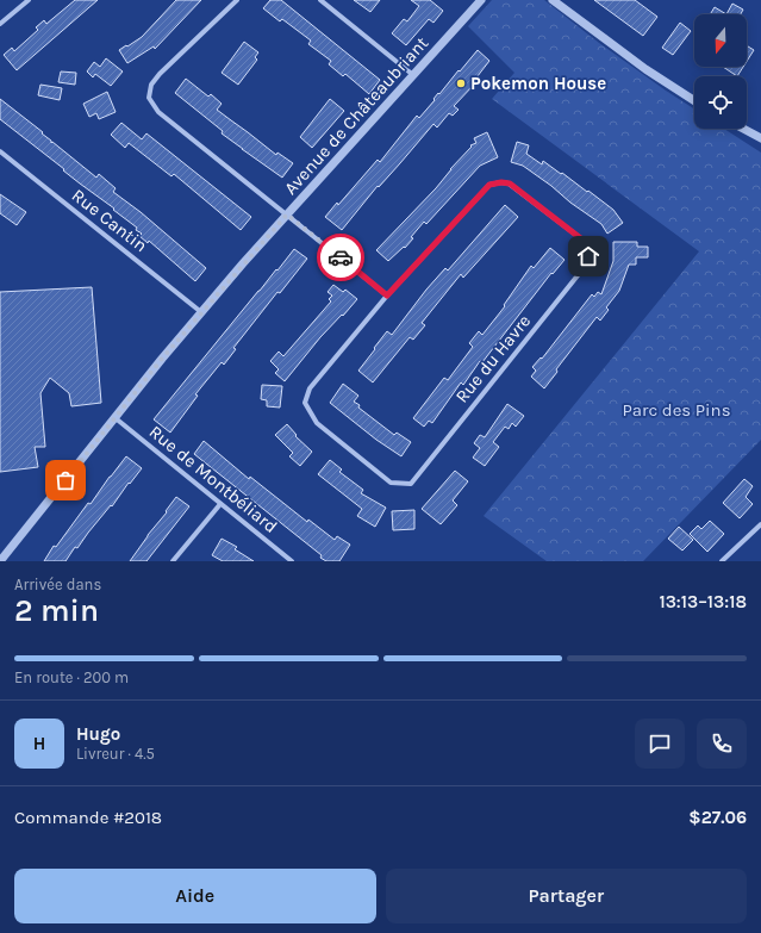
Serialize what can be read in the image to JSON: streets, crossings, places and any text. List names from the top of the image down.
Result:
{
  "streets": {
    "street": [
      "Avenue de Châteaubriant",
      "Rue Cantin",
      "Rue du Havre",
      "Rue de Montbéliard"
    ]
  },
  "crossings": [
    ["Avenue de Châteaubriant", "Rue Cantin"],
    ["Avenue de Châteaubriant", "Rue de Montbéliard"]
  ],
  "parks": ["Parc des Pins"],
  "places": ["Pokemon House"],
  "north": "bottom",
  "page": {
    "heading": ["2 min", "Arrivée dans", "13:13–13:18"],
    "panel": [
      "Hugo",
      "Livreur · 4.5",
      "Commande #2018",
      "$27.06"
    ],
    "bar": "En route · 200 m",
    "round": "H",
    "buttons": ["Aide", "Partager"]
  }
}
